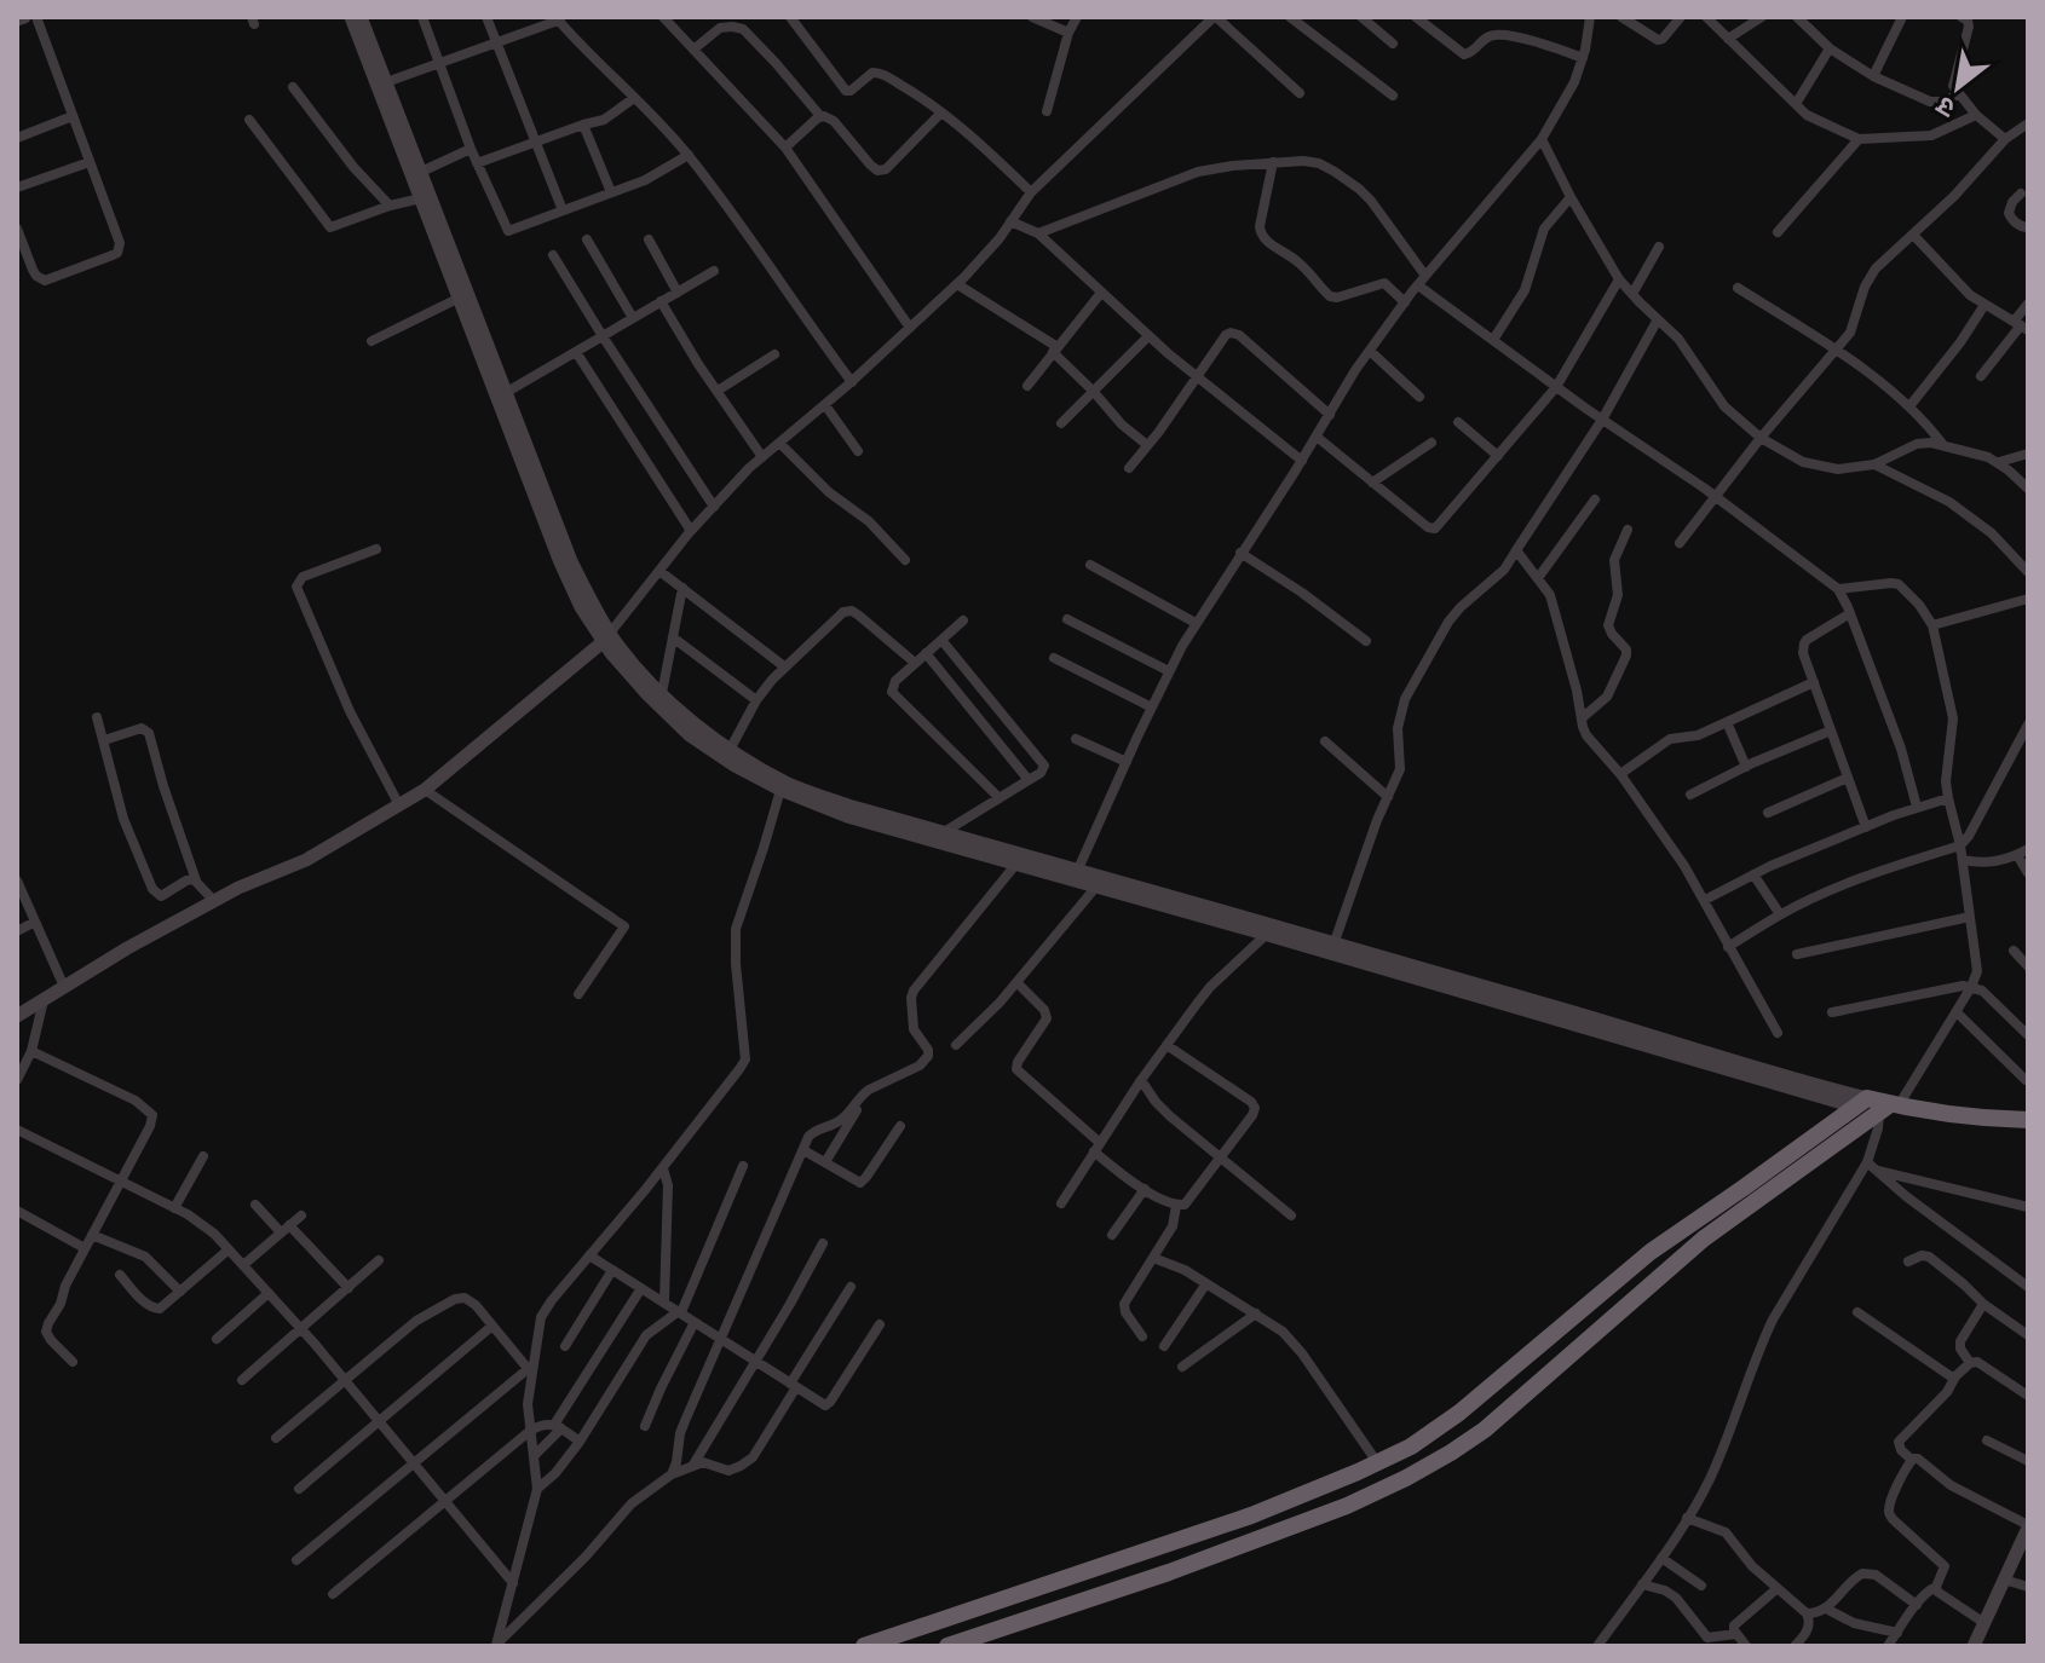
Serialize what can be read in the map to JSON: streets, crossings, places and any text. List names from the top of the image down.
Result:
{
  "north": "bottom left"
}
